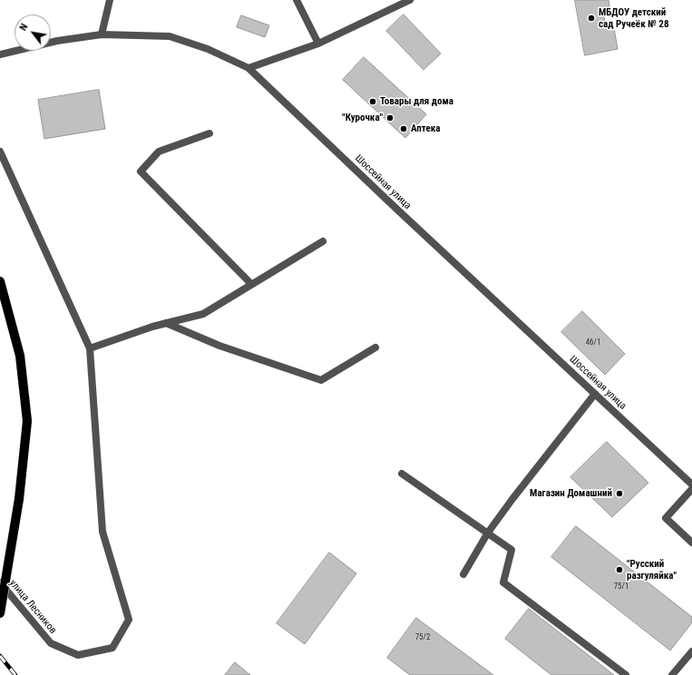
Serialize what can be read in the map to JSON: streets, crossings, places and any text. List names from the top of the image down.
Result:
{
  "streets": {
    "street": ["Шоссейная улица", "улица Лесников"]
  },
  "places": [
    "МБДОУ детский сад Ручеёк № 28",
    "Товары для дома",
    "\"Курочка\"",
    "Аптека",
    "Магазин Домашний",
    "\"Русский разгуляйка\""
  ],
  "house_numbers": ["46/1", "75/1", "75/2"],
  "north": "top left"
}
